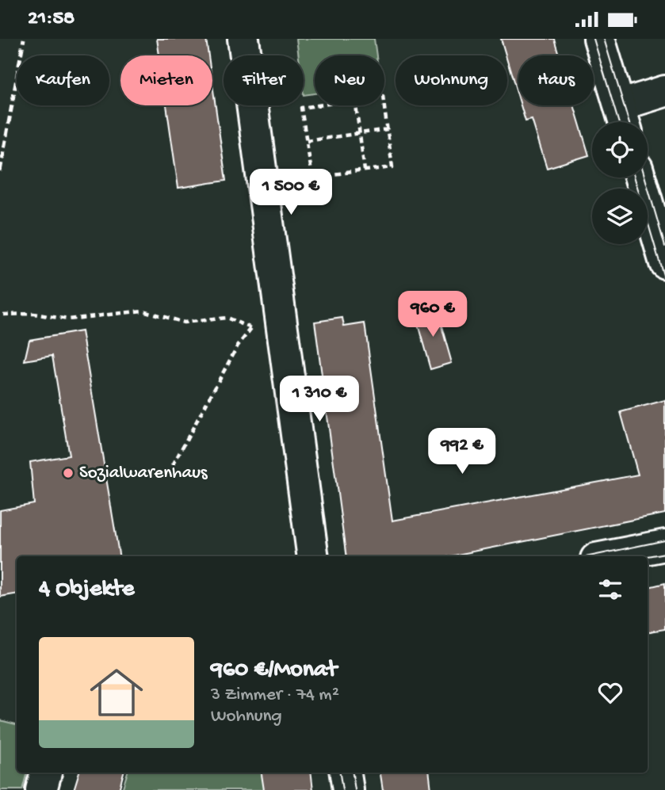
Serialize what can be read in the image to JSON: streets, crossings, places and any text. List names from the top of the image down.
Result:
{
  "places": ["Sozialwarenhaus"],
  "page": {
    "status": "21:58",
    "chip": [
      "Kaufen",
      "Mieten",
      "Filter",
      "Neu",
      "Wohnung",
      "Haus"
    ],
    "price": [
      "1 500 €",
      "960 €",
      "1 310 €",
      "992 €"
    ],
    "heading": "4 Objekte",
    "list": [
      {
        "name": "960 €/Monat",
        "note": "3 Zimmer · 74 m² · Wohnung"
      }
    ]
  }
}
